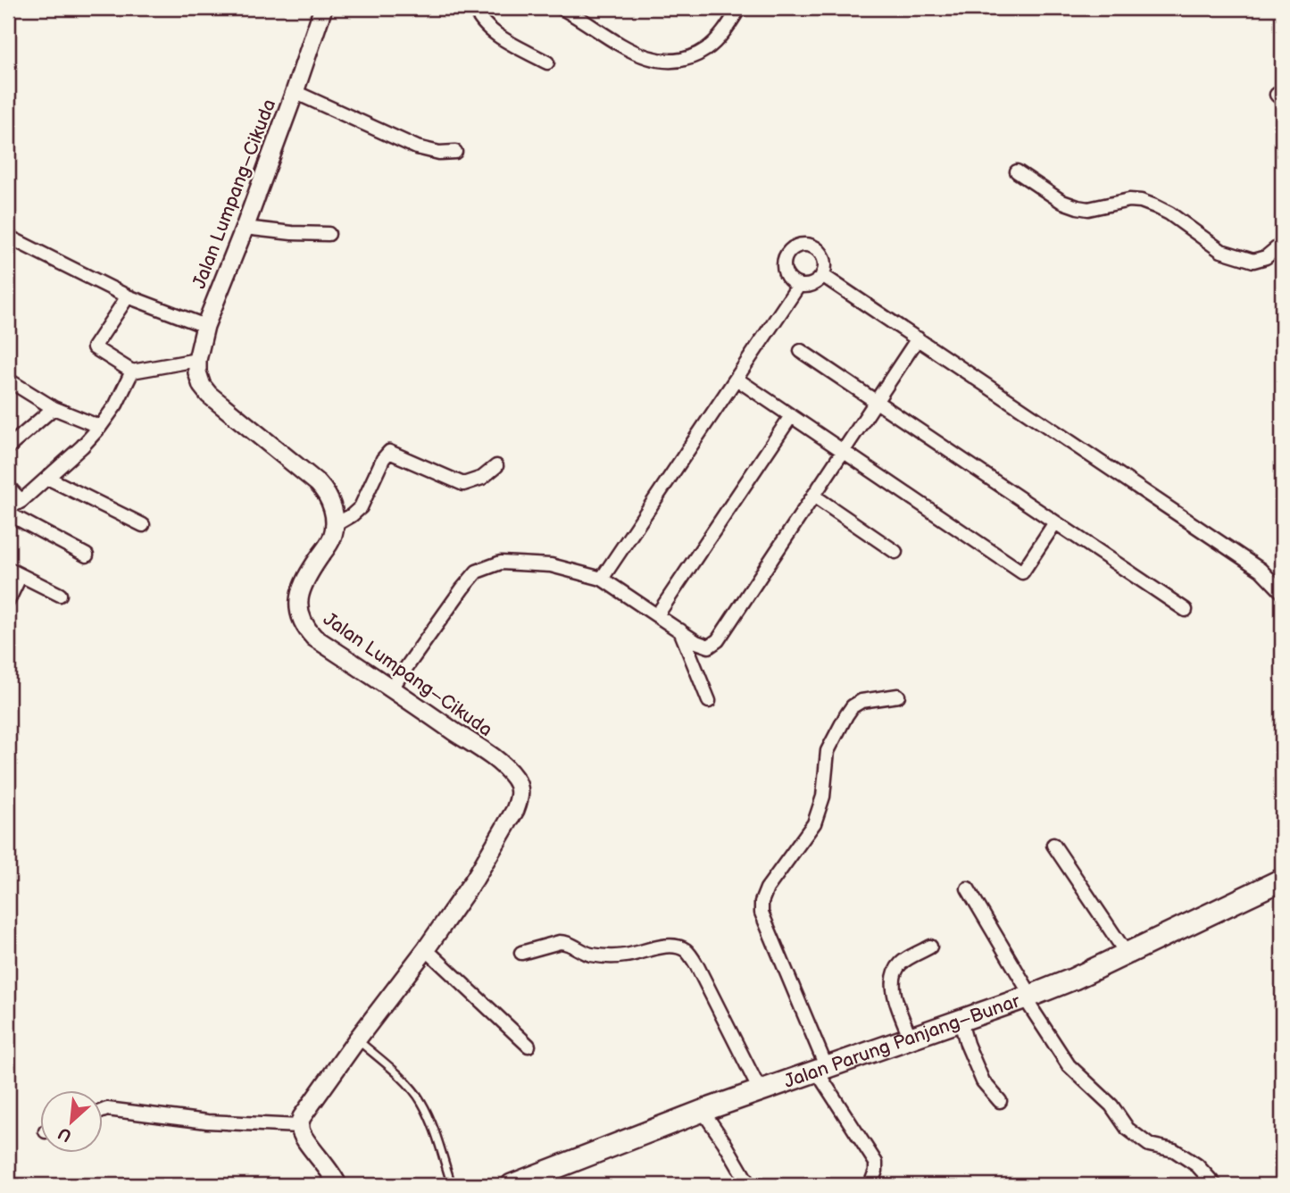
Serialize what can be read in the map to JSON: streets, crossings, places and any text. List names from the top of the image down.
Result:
{
  "streets": {
    "main road": ["Jalan Parung Panjang–Bunar"],
    "street": ["Jalan Lumpang–Cikuda"]
  },
  "north": "bottom left"
}
